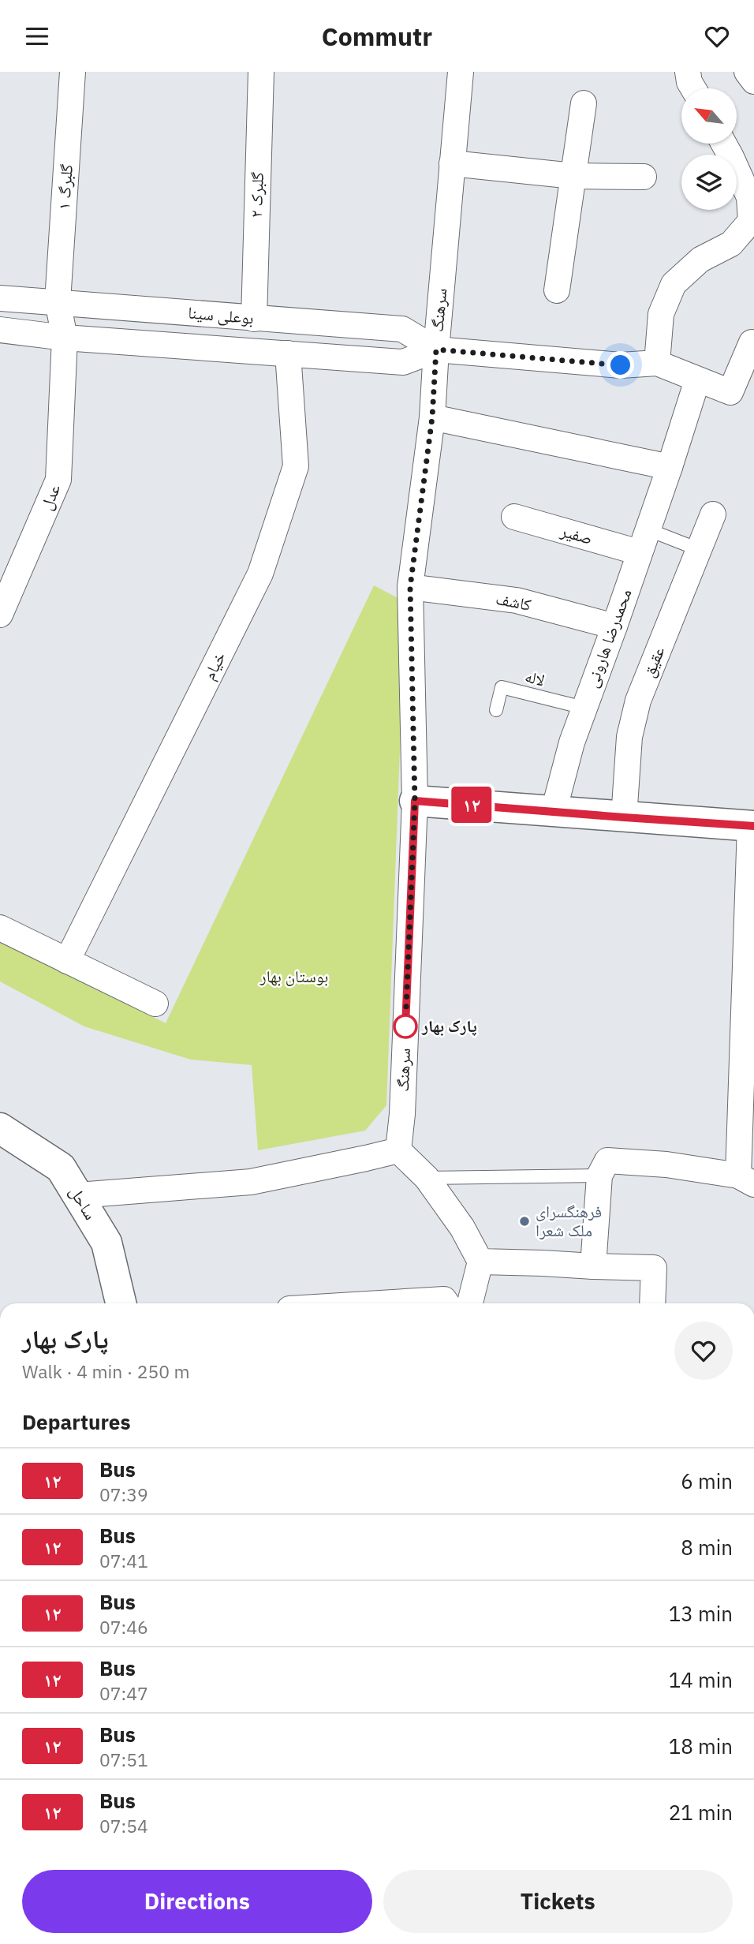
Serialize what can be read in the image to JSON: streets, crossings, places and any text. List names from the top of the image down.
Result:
{
  "streets": {
    "street": [
      "گلبرگ ۱",
      "گلبرک ۲",
      "سرهنگ",
      "بوعلی سینا",
      "عدل",
      "صفیر",
      "کاشف",
      "محمدرضا هارونی",
      "عقیق",
      "خیام",
      "ساحل"
    ],
    "lane": ["لاله"]
  },
  "crossings": [
    ["گلبرگ ۱", "بوعلی سینا"],
    ["گلبرگ ۱", "عدل"],
    ["گلبرک ۲", "بوعلی سینا"],
    ["سرهنگ", "بوعلی سینا"],
    ["سرهنگ", "کاشف"],
    ["بوعلی سینا", "عدل"],
    ["بوعلی سینا", "محمدرضا هارونی"],
    ["بوعلی سینا", "خیام"],
    ["صفیر", "محمدرضا هارونی"],
    ["کاشف", "محمدرضا هارونی"],
    ["محمدرضا هارونی", "لاله"]
  ],
  "parks": ["بوستان بهار"],
  "places": ["پارک بهار", "فرهنگسرای ملک شعرا"],
  "lines": ["bus line ۱۲"],
  "north": "top left",
  "page": {
    "header": "Commutr",
    "on_map": "۱۲",
    "heading": [
      ["پارک بهار", "Walk · 4 min · 250 m"],
      "Departures"
    ],
    "list": [
      {
        "mark": "۱۲",
        "name": "Bus",
        "note": "07:39",
        "value": "6 min"
      },
      {
        "mark": "۱۲",
        "name": "Bus",
        "note": "07:41",
        "value": "8 min"
      },
      {
        "mark": "۱۲",
        "name": "Bus",
        "note": "07:46",
        "value": "13 min"
      },
      {
        "mark": "۱۲",
        "name": "Bus",
        "note": "07:47",
        "value": "14 min"
      },
      {
        "mark": "۱۲",
        "name": "Bus",
        "note": "07:51",
        "value": "18 min"
      },
      {
        "mark": "۱۲",
        "name": "Bus",
        "note": "07:54",
        "value": "21 min"
      }
    ],
    "buttons": ["Directions", "Tickets"]
  }
}
